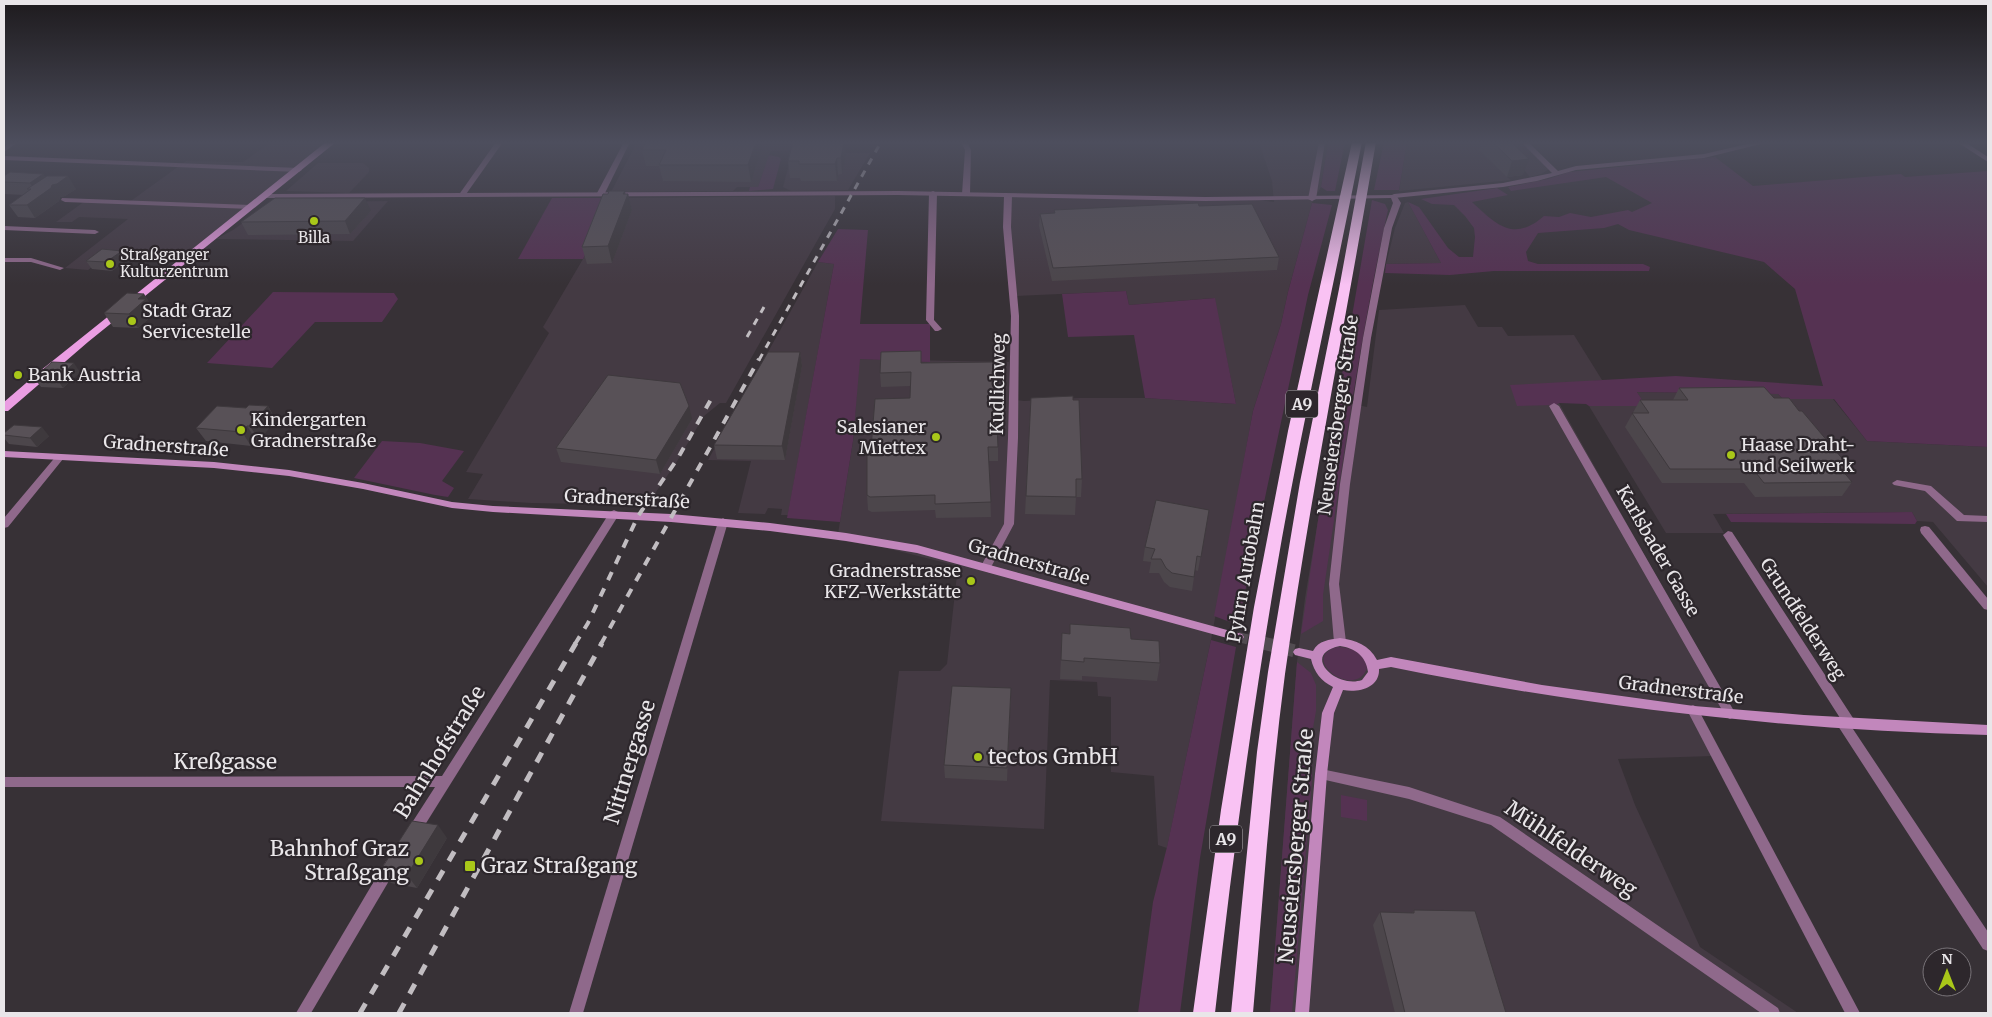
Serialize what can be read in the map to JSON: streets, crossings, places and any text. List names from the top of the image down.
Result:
{
  "streets": {
    "highway": ["A9", "Pyhrn Autobahn"],
    "main road": ["Neuseiersberger Straße", "Gradnerstraße"],
    "street": [
      "Kudlichweg",
      "Karlsbader Gasse",
      "Grundfelderweg",
      "Bahnhofstraße",
      "Kreßgasse",
      "Nittnergasse",
      "Mühlfelderweg"
    ]
  },
  "crossings": [
    ["Kudlichweg", "Gradnerstraße"],
    ["Neuseiersberger Straße", "Gradnerstraße"],
    ["Neuseiersberger Straße", "Mühlfelderweg"],
    ["Gradnerstraße", "Karlsbader Gasse"],
    ["Gradnerstraße", "Grundfelderweg"],
    ["Gradnerstraße", "Bahnhofstraße"],
    ["Gradnerstraße", "Nittnergasse"],
    ["Bahnhofstraße", "Kreßgasse"]
  ],
  "places": {
    "other": [
      "Billa",
      "Straßganger Kulturzentrum",
      "Stadt Graz Servicestelle",
      "Bank Austria",
      "Kindergarten Gradnerstraße",
      "Salesianer Miettex",
      "Haase Draht- und Seilwerk",
      "Gradnerstrasse KFZ-Werkstätte",
      "tectos GmbH",
      "Bahnhof Graz Straßgang"
    ],
    "transit": ["Graz Straßgang"]
  },
  "north": "top"
}
